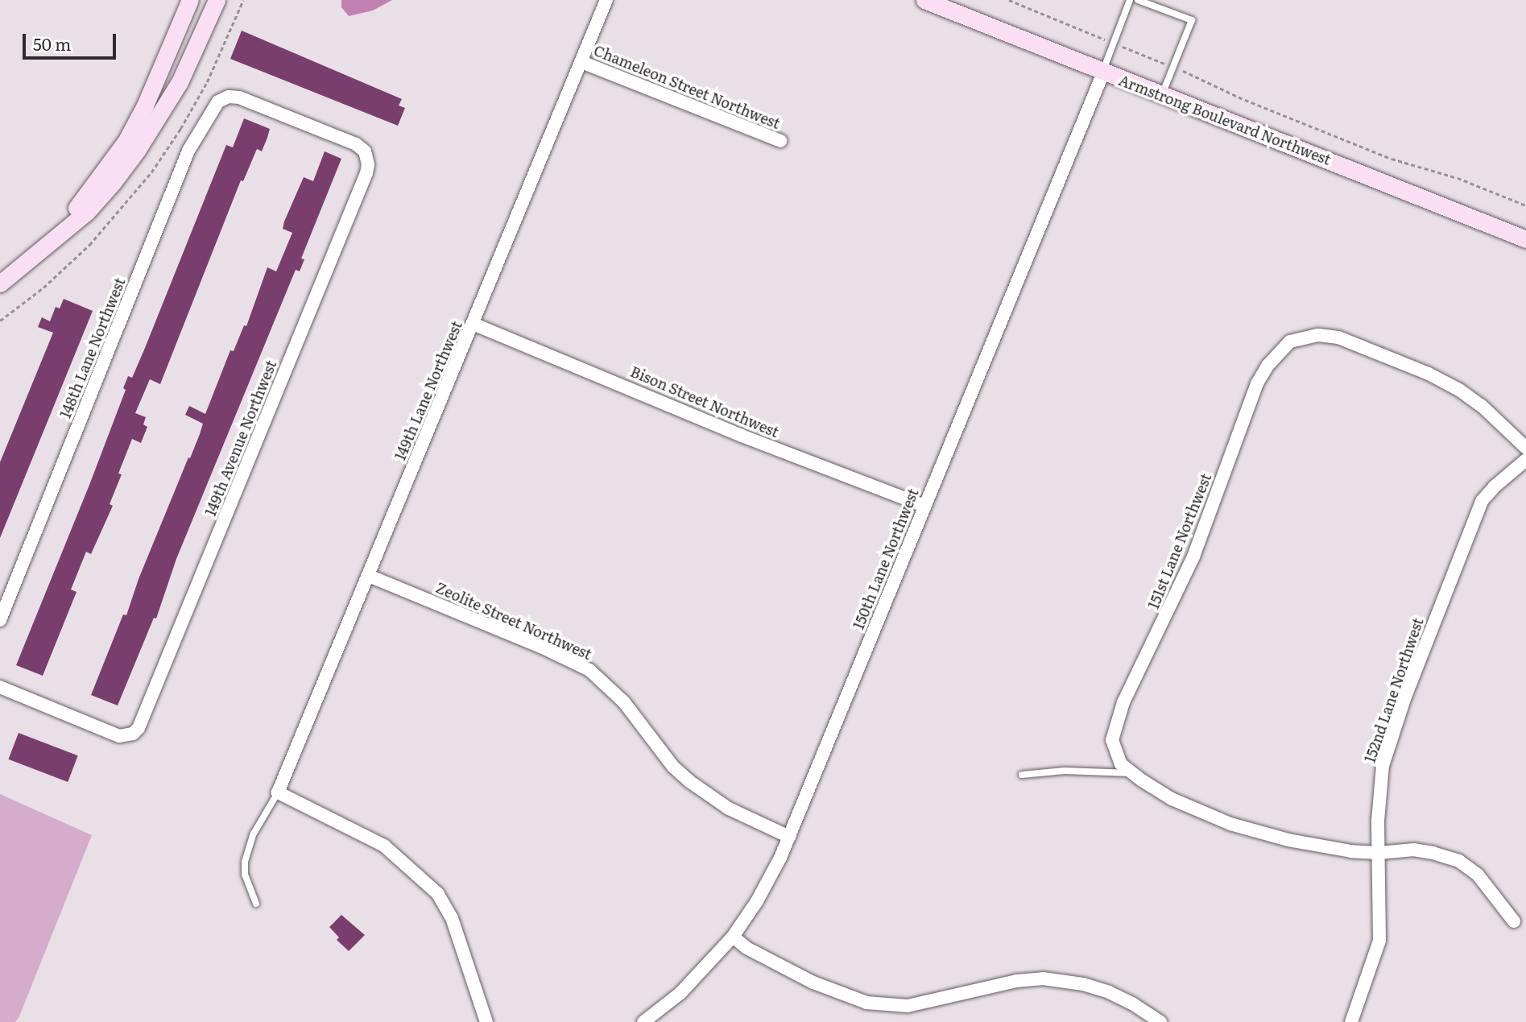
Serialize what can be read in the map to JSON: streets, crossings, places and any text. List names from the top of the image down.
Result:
{
  "streets": {
    "main road": ["Armstrong Boulevard Northwest"],
    "street": [
      "Chameleon Street Northwest",
      "148th Lane Northwest",
      "149th Lane Northwest",
      "Bison Street Northwest",
      "149th Avenue Northwest",
      "151st Lane Northwest",
      "150th Lane Northwest",
      "Zeolite Street Northwest",
      "152nd Lane Northwest"
    ]
  },
  "crossings": [
    ["Chameleon Street Northwest", "149th Lane Northwest"],
    ["Armstrong Boulevard Northwest", "150th Lane Northwest"],
    ["148th Lane Northwest", "149th Avenue Northwest"],
    ["149th Lane Northwest", "Bison Street Northwest"],
    ["149th Lane Northwest", "Zeolite Street Northwest"],
    ["Bison Street Northwest", "150th Lane Northwest"],
    ["150th Lane Northwest", "Zeolite Street Northwest"]
  ],
  "scale_bar": "50 m"
}
